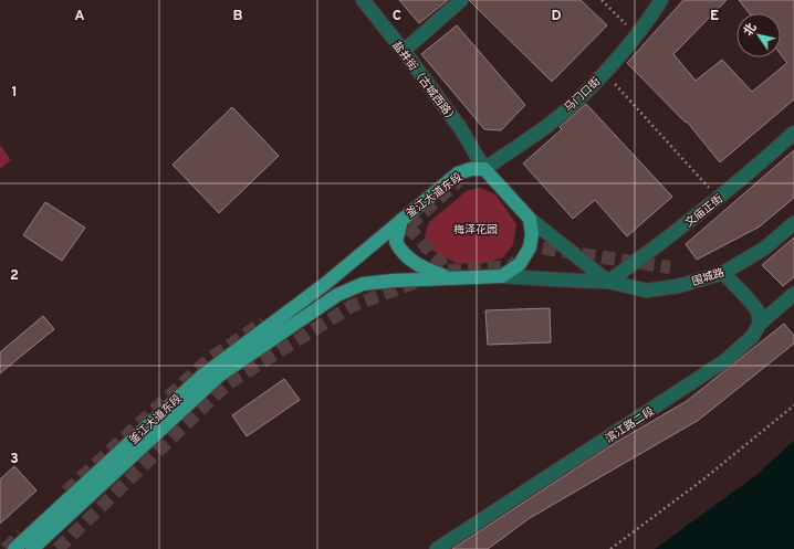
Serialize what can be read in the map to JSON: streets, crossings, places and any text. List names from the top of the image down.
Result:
{
  "streets": {
    "main road": ["釜江大道东段"],
    "street": [
      "盐井街（古城西路）",
      "马门口街",
      "文庙正街",
      "围城路",
      "滨江路二段"
    ]
  },
  "crossings": [
    ["盐井街（古城西路）", "马门口街"],
    ["盐井街（古城西路）", "釜江大道东段"],
    ["马门口街", "釜江大道东段"],
    ["文庙正街", "围城路"]
  ],
  "parks": ["梅泽花园"],
  "north": "top left",
  "grid": {
    "columns": [
      "A",
      "B",
      "C",
      "D",
      "E"
    ],
    "rows": ["1", "2", "3"]
  }
}
